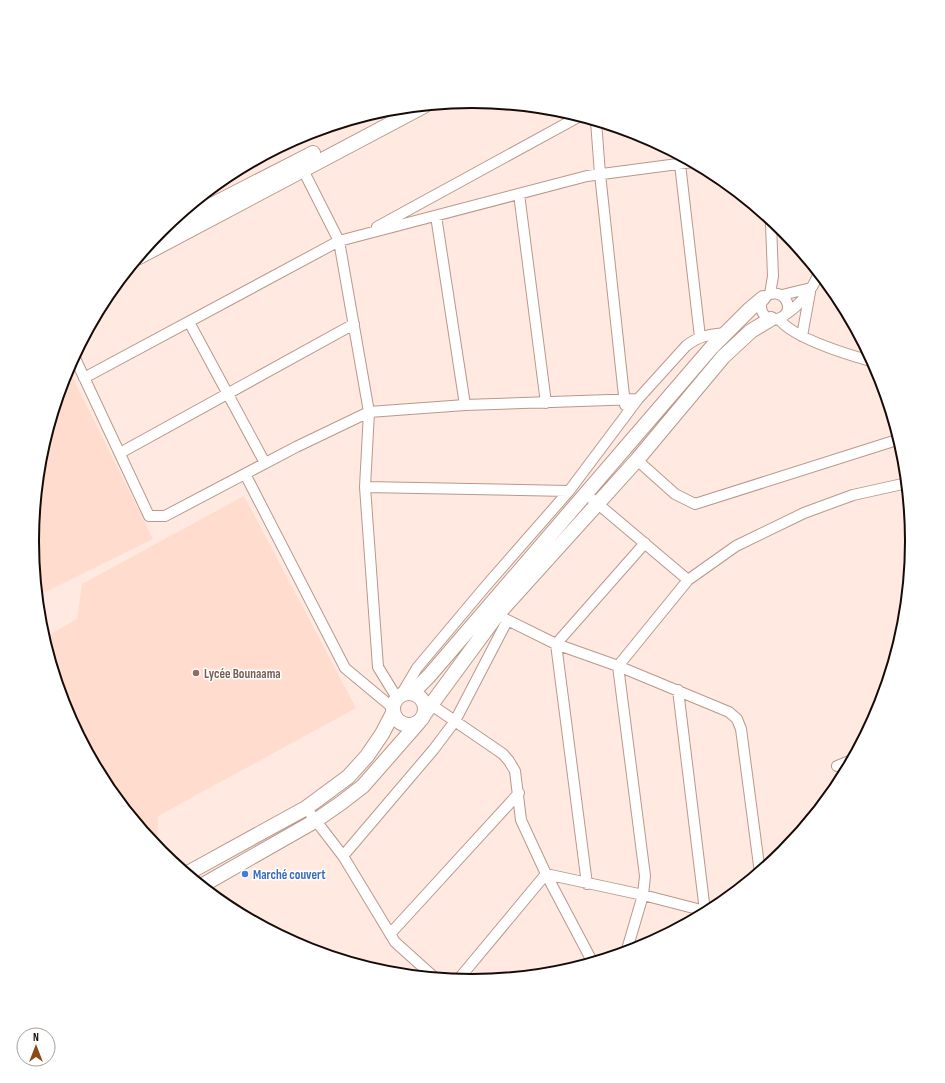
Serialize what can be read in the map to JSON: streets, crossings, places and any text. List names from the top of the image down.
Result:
{
  "places": ["Lycée Bounaama", "Marché couvert"],
  "north": "top"
}
